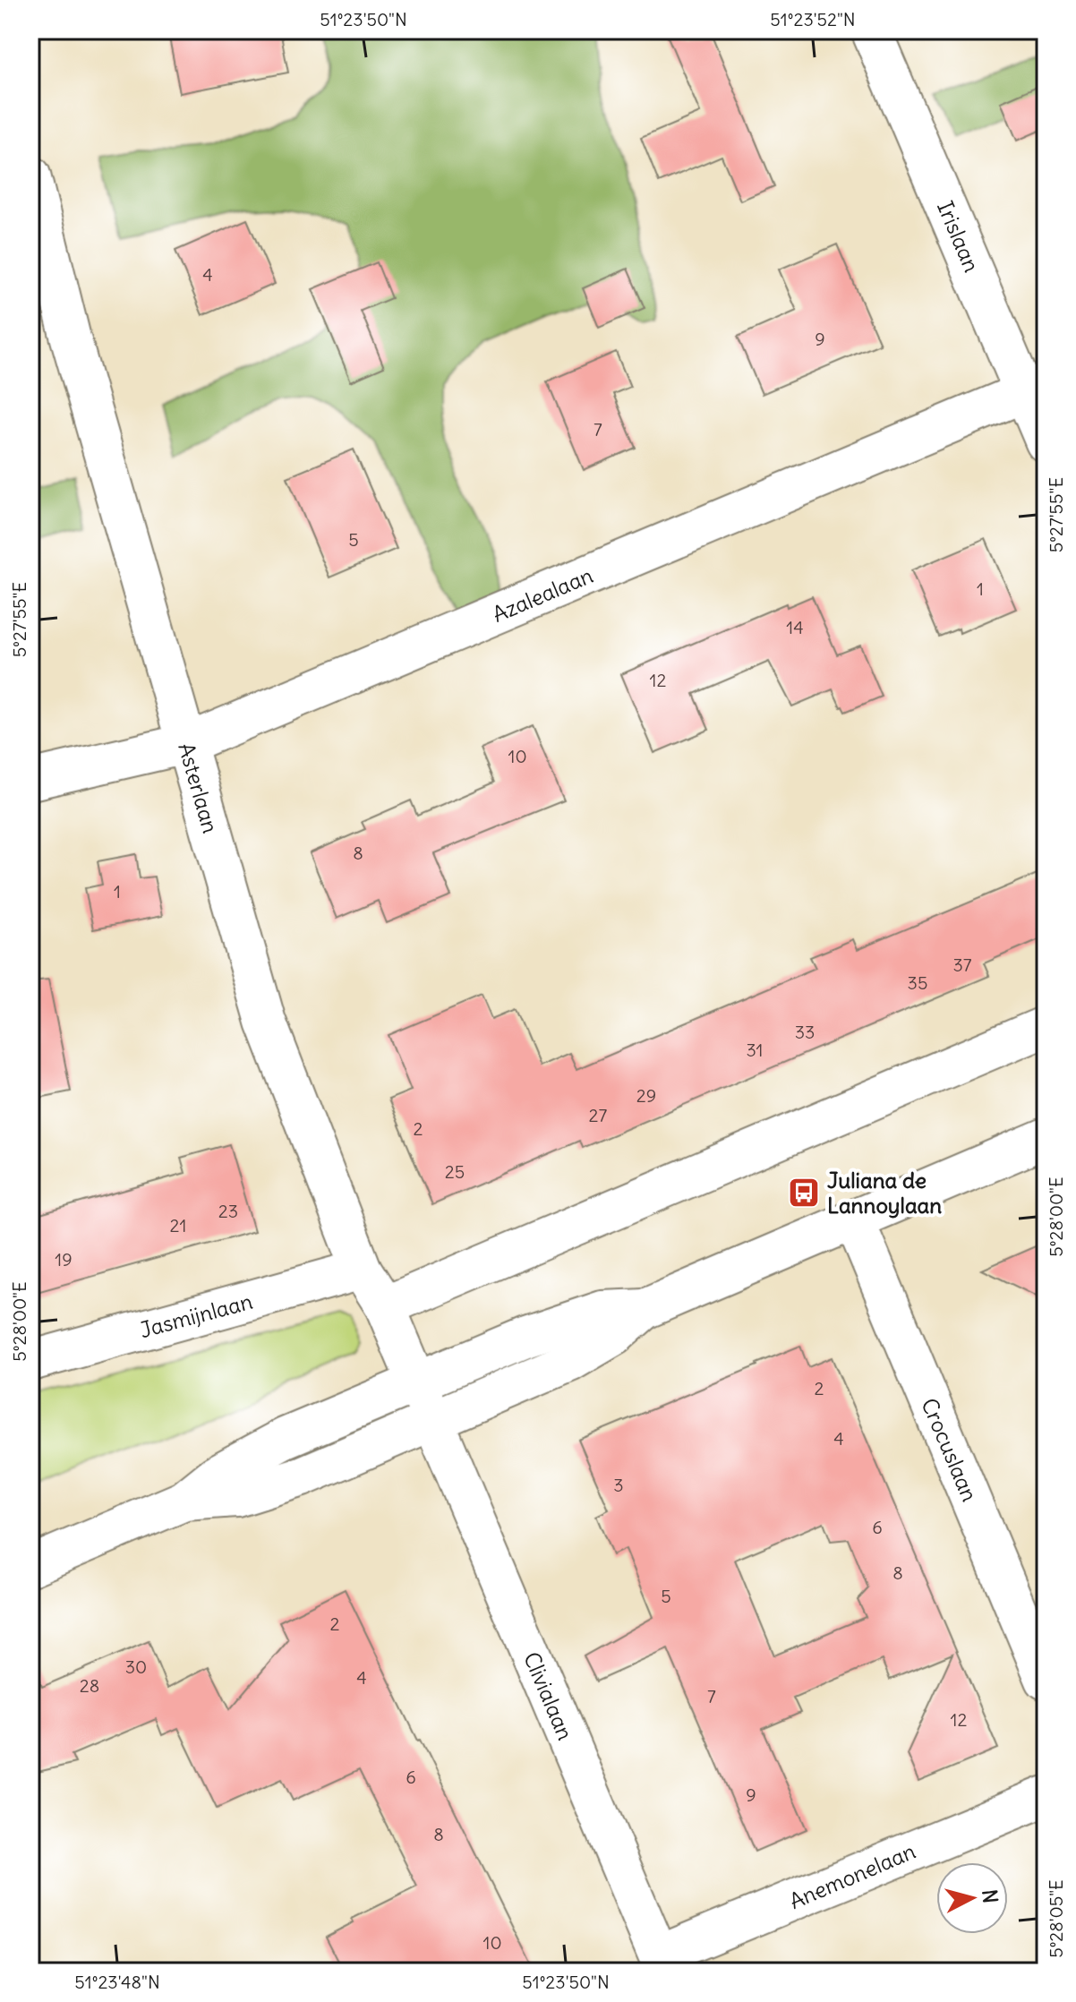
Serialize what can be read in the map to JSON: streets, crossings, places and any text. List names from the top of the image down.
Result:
{
  "streets": {
    "street": [
      "Irislaan",
      "Azalealaan",
      "Asterlaan",
      "Jasmijnlaan",
      "Crocuslaan",
      "Clivialaan",
      "Anemonelaan"
    ]
  },
  "crossings": [
    ["Irislaan", "Azalealaan"],
    ["Azalealaan", "Asterlaan"],
    ["Asterlaan", "Jasmijnlaan"],
    ["Asterlaan", "Clivialaan"],
    ["Clivialaan", "Anemonelaan"]
  ],
  "places": {
    "bus stop": ["Juliana de Lannoylaan"]
  },
  "house_numbers": [
    "4",
    "9",
    "7",
    "5",
    "1",
    "14",
    "12",
    "10",
    "8",
    "1",
    "37",
    "35",
    "33",
    "31",
    "29",
    "27",
    "2",
    "25",
    "23",
    "21",
    "19",
    "2",
    "4",
    "3",
    "6",
    "8",
    "5",
    "2",
    "30",
    "4",
    "28",
    "7",
    "12",
    "6",
    "9",
    "8",
    "10"
  ],
  "north": "right",
  "coordinates": [
    "51°23'50\"N",
    "51°23'52\"N",
    "5°27'55\"E",
    "5°28'00\"E",
    "5°28'05\"E",
    "51°23'48\"N"
  ]
}
